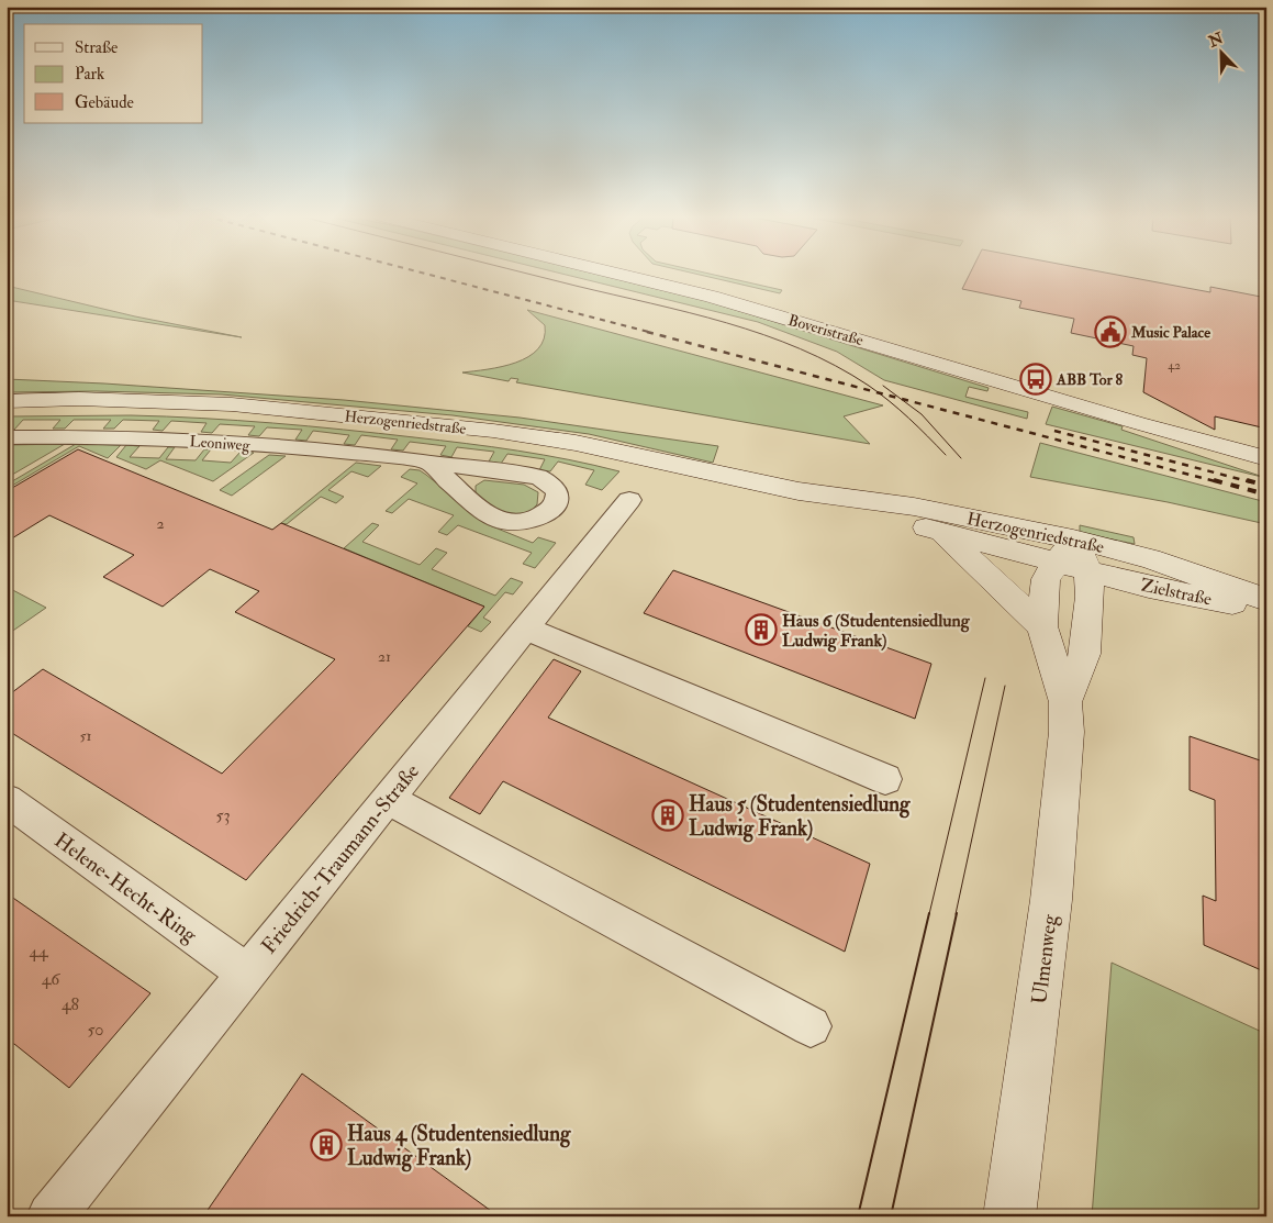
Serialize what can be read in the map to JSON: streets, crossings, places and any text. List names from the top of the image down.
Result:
{
  "streets": {
    "street": [
      "Boveristraße",
      "Herzogenriedstraße",
      "Leoniweg",
      "Zielstraße",
      "Friedrich-Traumann-Straße",
      "Helene-Hecht-Ring",
      "Ulmenweg"
    ]
  },
  "crossings": [
    ["Herzogenriedstraße", "Zielstraße"],
    ["Herzogenriedstraße", "Ulmenweg"],
    ["Zielstraße", "Ulmenweg"],
    ["Friedrich-Traumann-Straße", "Helene-Hecht-Ring"]
  ],
  "places": {
    "public building": ["Music Palace"],
    "bus stop": ["ABB Tor 8"],
    "building": ["Haus 6 (Studentensiedlung Ludwig Frank)", "Haus 5 (Studentensiedlung Ludwig Frank)", "Haus 4 (Studentensiedlung Ludwig Frank)"]
  },
  "house_numbers": [
    "42",
    "2",
    "21",
    "51",
    "53",
    "44",
    "46",
    "48",
    "50"
  ],
  "legend": ["Straße", "Park", "Gebäude"],
  "north": "top left"
}
